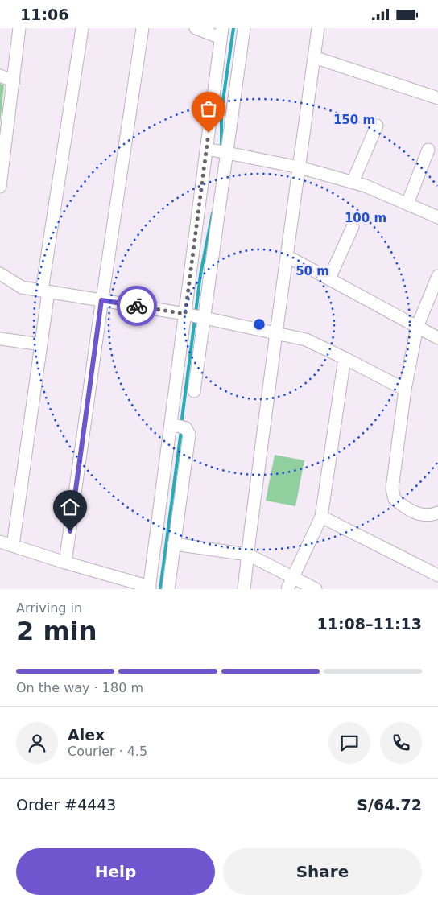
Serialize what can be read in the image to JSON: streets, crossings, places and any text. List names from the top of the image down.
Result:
{
  "page": {
    "status": "11:06",
    "heading": ["2 min", "Arriving in", "11:08–11:13"],
    "panel": [
      "Alex",
      "Courier · 4.5",
      "Order #4443",
      "S/64.72"
    ],
    "bar": "On the way · 180 m",
    "buttons": ["Help", "Share"]
  },
  "rings": ["150 m", "100 m", "50 m"]
}
